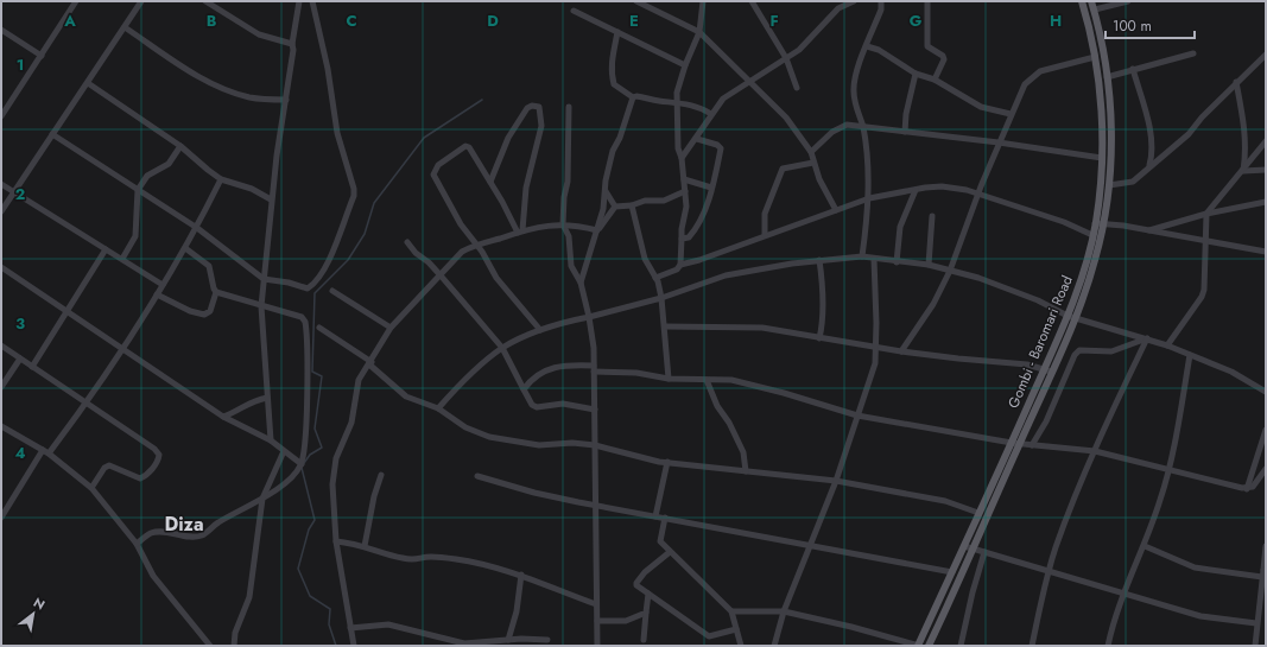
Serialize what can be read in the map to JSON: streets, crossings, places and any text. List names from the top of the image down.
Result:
{
  "streets": {
    "main road": ["Gombi - Baromari Road"]
  },
  "districts": ["Diza"],
  "scale_bar": "100 m",
  "north": "top right",
  "grid": {
    "columns": [
      "A",
      "B",
      "C",
      "D",
      "E",
      "F",
      "G",
      "H"
    ],
    "rows": [
      "1",
      "2",
      "3",
      "4"
    ]
  }
}
